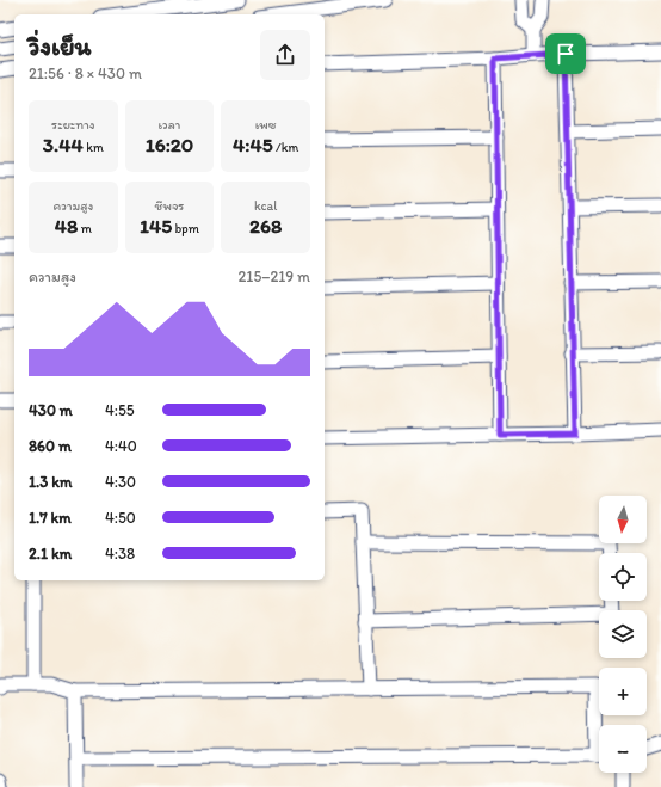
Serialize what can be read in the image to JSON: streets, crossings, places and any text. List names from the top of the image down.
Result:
{
  "north": "bottom",
  "page": {
    "heading": ["วิ่งเย็น", "21:56 · 8 × 430 m"],
    "stats": [
      ["ระยะทาง", "3.44 km"],
      ["เวลา", "16:20"],
      ["เพซ", "4:45 /km"],
      ["ความสูง", "48 m"],
      ["ชีพจร", "145 bpm"],
      ["kcal", "268"]
    ],
    "chart": ["ความสูง", "215–219 m"],
    "list": [
      {
        "name": "430 m",
        "note": "4:55"
      },
      {
        "name": "860 m",
        "note": "4:40"
      },
      {
        "name": "1.3 km",
        "note": "4:30"
      },
      {
        "name": "1.7 km",
        "note": "4:50"
      },
      {
        "name": "2.1 km",
        "note": "4:38"
      }
    ],
    "map_buttons": ["+", "−"]
  }
}
